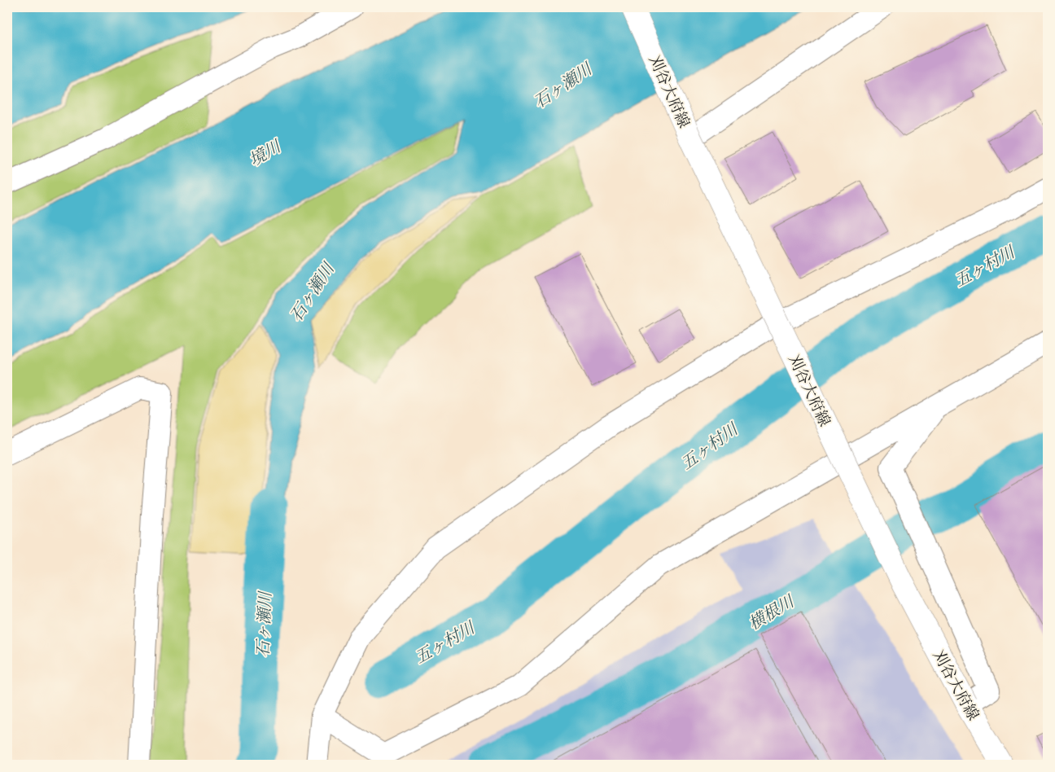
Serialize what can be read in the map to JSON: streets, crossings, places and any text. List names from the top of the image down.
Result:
{
  "streets": {
    "main road": ["刈谷大府線"]
  },
  "water": [
    "石ヶ瀬川",
    "境川",
    "五ヶ村川",
    "横根川"
  ]
}
